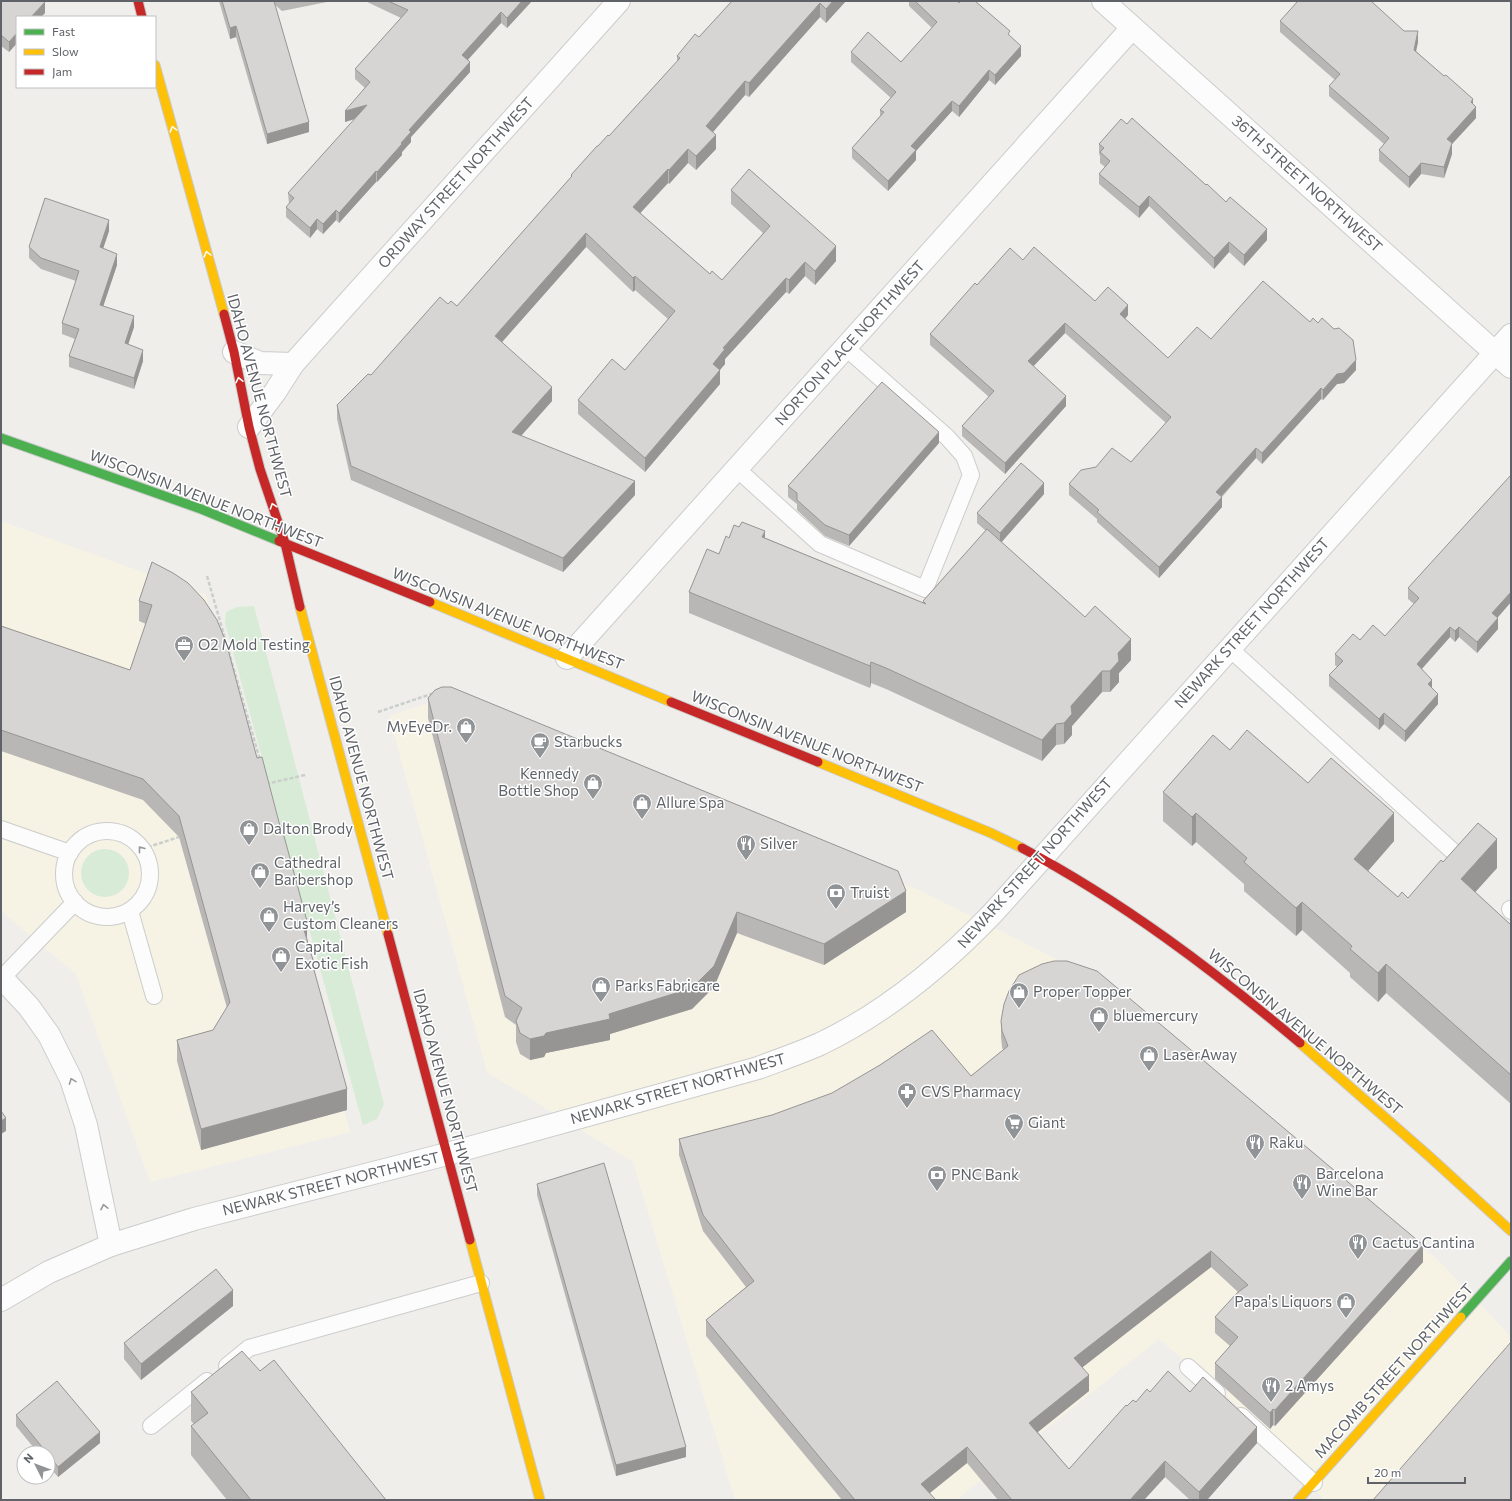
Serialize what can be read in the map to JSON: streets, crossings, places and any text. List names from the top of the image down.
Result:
{
  "streets": {
    "street": [
      "ORDWAY STREET NORTHWEST",
      "36TH STREET NORTHWEST",
      "NORTON PLACE NORTHWEST",
      "IDAHO AVENUE NORTHWEST",
      "WISCONSIN AVENUE NORTHWEST",
      "NEWARK STREET NORTHWEST",
      "MACOMB STREET NORTHWEST"
    ]
  },
  "crossings": [
    ["ORDWAY STREET NORTHWEST", "IDAHO AVENUE NORTHWEST"],
    ["36TH STREET NORTHWEST", "NORTON PLACE NORTHWEST"],
    ["36TH STREET NORTHWEST", "NEWARK STREET NORTHWEST"],
    ["NORTON PLACE NORTHWEST", "WISCONSIN AVENUE NORTHWEST"],
    ["IDAHO AVENUE NORTHWEST", "WISCONSIN AVENUE NORTHWEST"],
    ["IDAHO AVENUE NORTHWEST", "NEWARK STREET NORTHWEST"],
    ["WISCONSIN AVENUE NORTHWEST", "NEWARK STREET NORTHWEST"]
  ],
  "places": {
    "office": ["O2 Mold Testing"],
    "shop": [
      "MyEyeDr.",
      "Kennedy Bottle Shop",
      "Allure Spa",
      "Dalton Brody",
      "Cathedral Barbershop",
      "Harvey’s Custom Cleaners",
      "Capital Exotic Fish",
      "Parks Fabricare",
      "Proper Topper",
      "bluemercury",
      "LaserAway",
      "Papa's Liquors"
    ],
    "cafe": ["Starbucks"],
    "restaurant": [
      "Silver",
      "Raku",
      "Barcelona Wine Bar",
      "Cactus Cantina",
      "2 Amys"
    ],
    "bank": ["Truist", "PNC Bank"],
    "pharmacy": ["CVS Pharmacy"],
    "supermarket": ["Giant"]
  },
  "legend": ["Fast", "Slow", "Jam"],
  "scale_bar": "20 m",
  "north": "top left"
}
